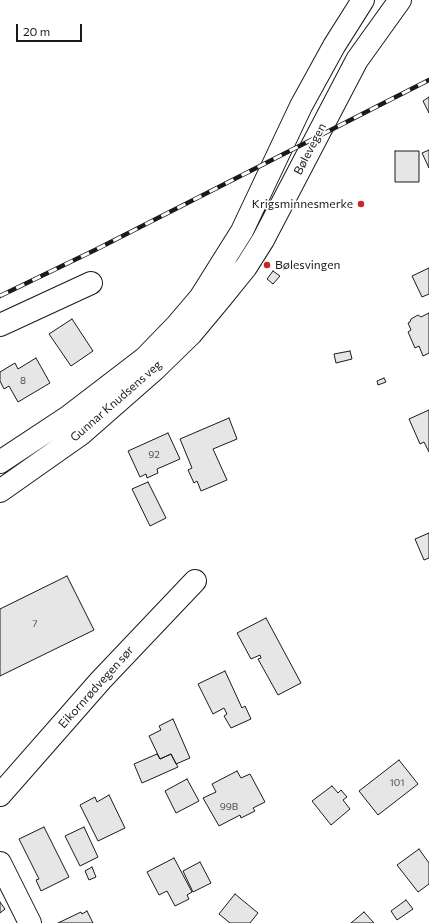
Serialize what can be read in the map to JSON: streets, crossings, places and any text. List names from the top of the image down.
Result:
{
  "streets": {
    "main road": ["Bølevegen", "Gunnar Knudsens veg", "Eikornrødvegen sør"]
  },
  "crossings": [
    ["Bølevegen", "Gunnar Knudsens veg"]
  ],
  "places": ["Krigsminnesmerke", "Bølesvingen"],
  "house_numbers": [
    "8",
    "92",
    "7",
    "101",
    "99B"
  ],
  "scale_bar": "20 m"
}
